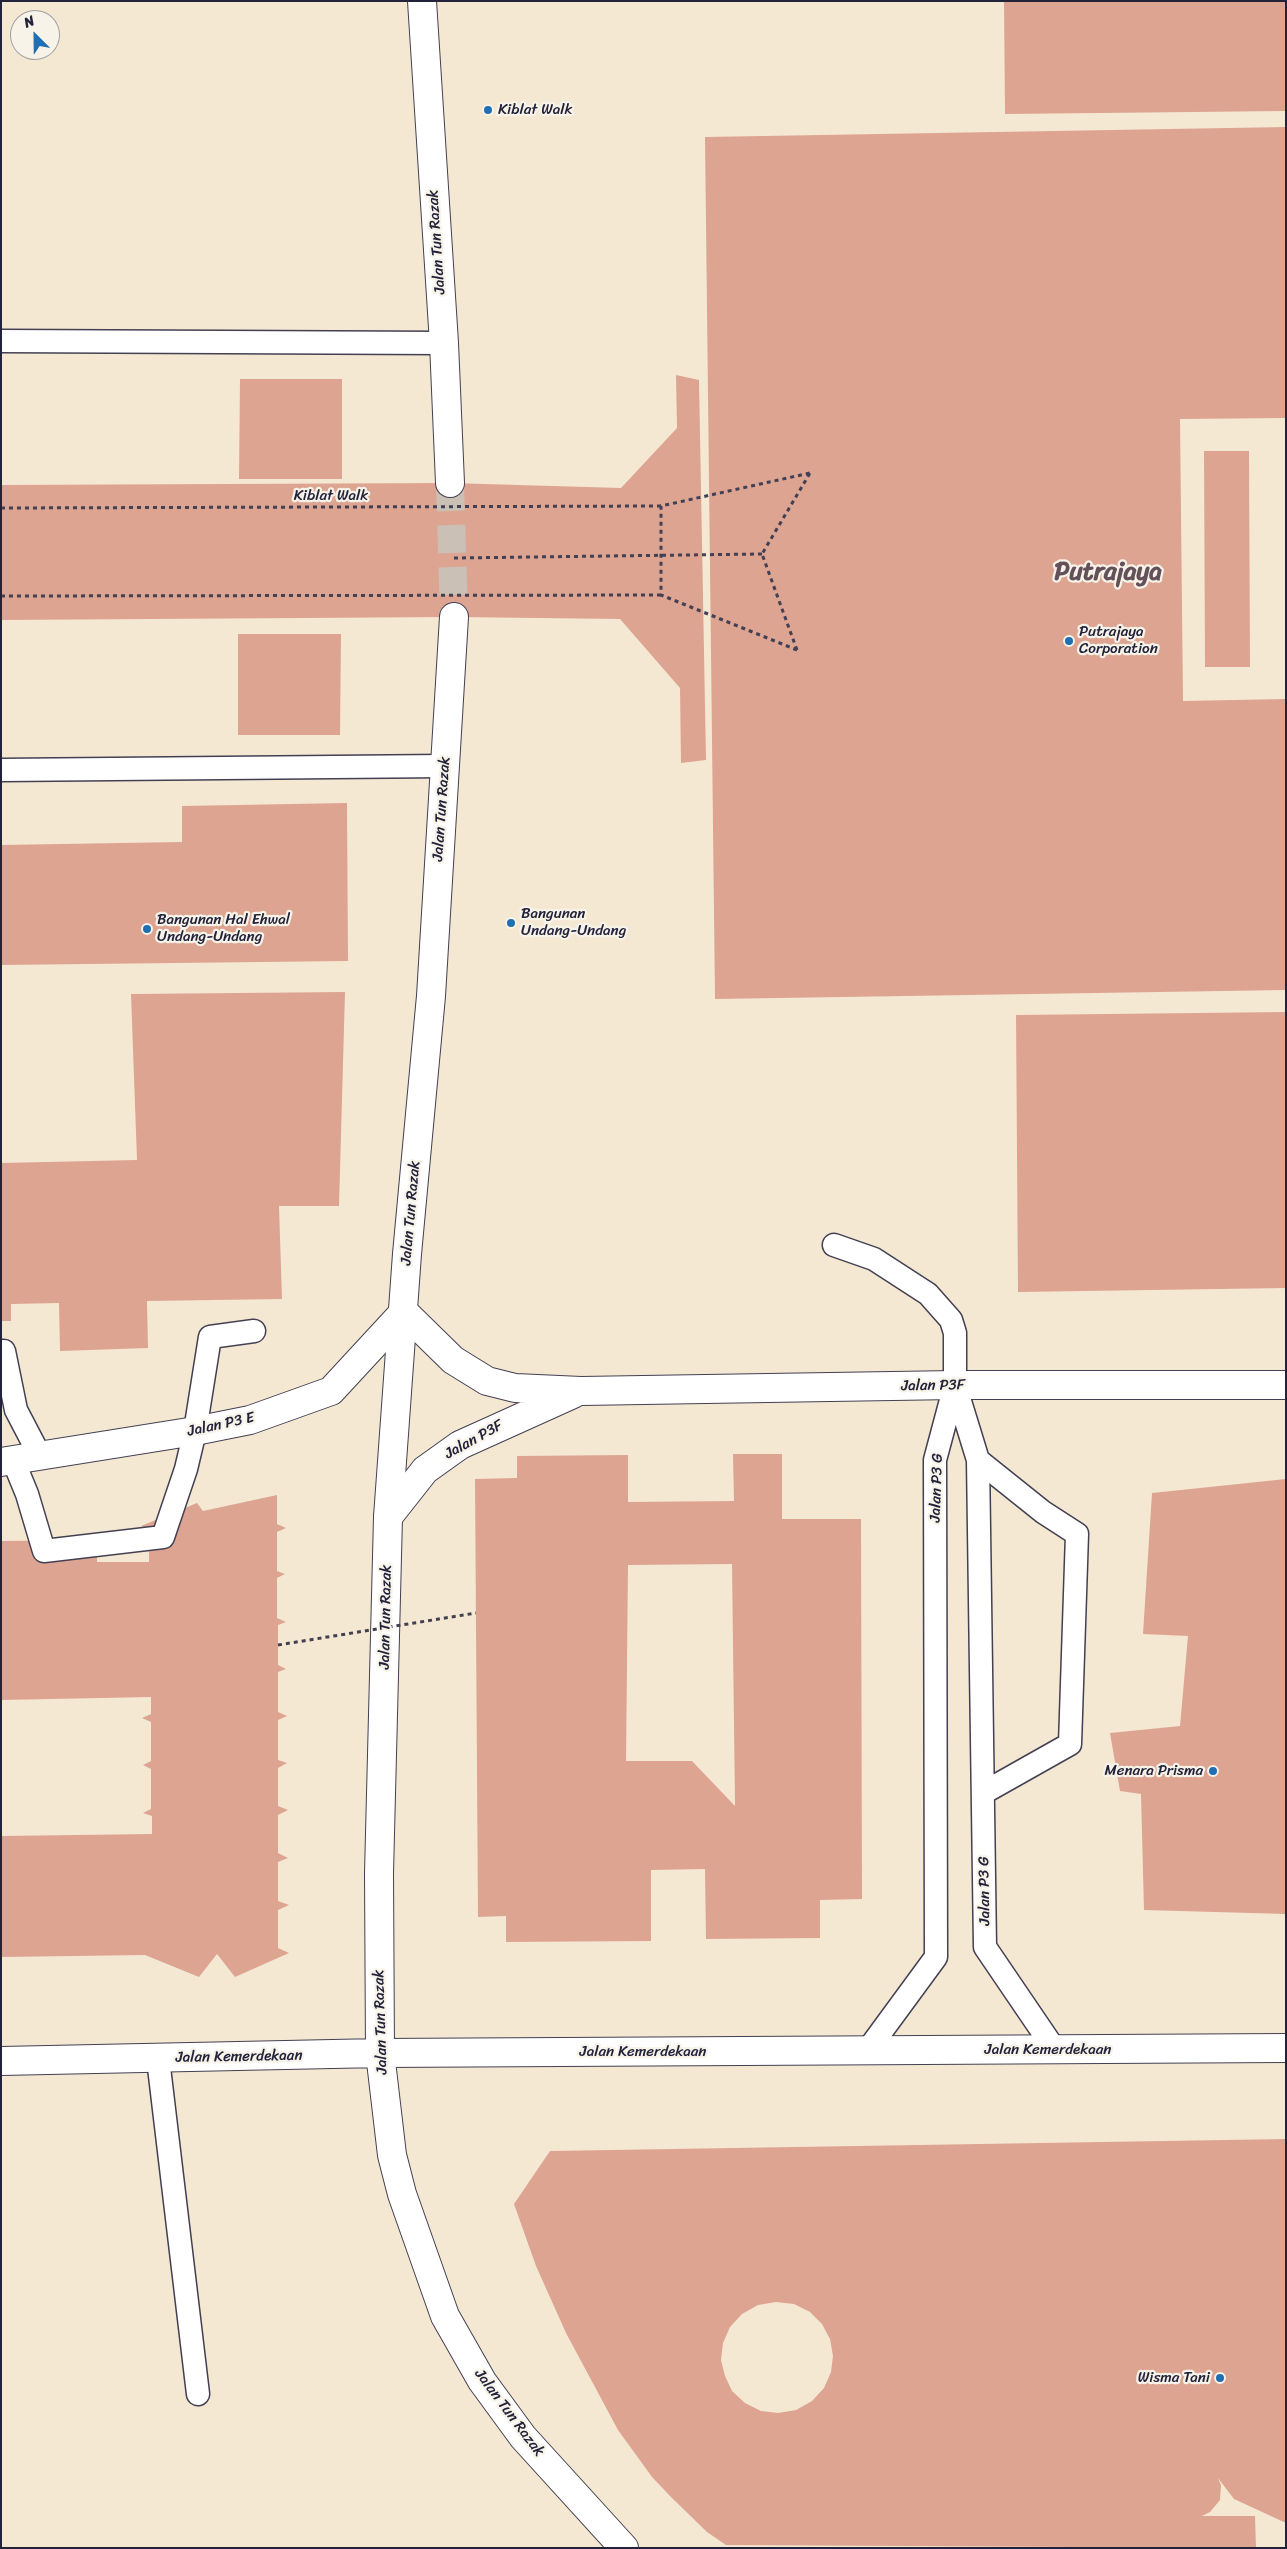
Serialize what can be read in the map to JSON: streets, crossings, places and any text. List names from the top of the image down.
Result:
{
  "streets": {
    "street": [
      "Jalan Tun Razak",
      "Jalan P3F",
      "Jalan P3 E",
      "Jalan Kemerdekaan"
    ],
    "lane": ["Jalan P3 G"],
    "path": ["Kiblat Walk"]
  },
  "crossings": [
    ["Jalan Tun Razak", "Jalan P3F"],
    ["Jalan Tun Razak", "Jalan P3 E"],
    ["Jalan Tun Razak", "Jalan Kemerdekaan"],
    ["Jalan P3F", "Jalan P3 E"],
    ["Jalan P3F", "Jalan P3 G"],
    ["Jalan P3 G", "Jalan Kemerdekaan"]
  ],
  "districts": ["Putrajaya"],
  "places": [
    "Kiblat Walk",
    "Putrajaya Corporation",
    "Bangunan Undang-Undang",
    "Bangunan Hal Ehwal Undang-Undang",
    "Menara Prisma",
    "Wisma Tani"
  ],
  "north": "top left"
}
